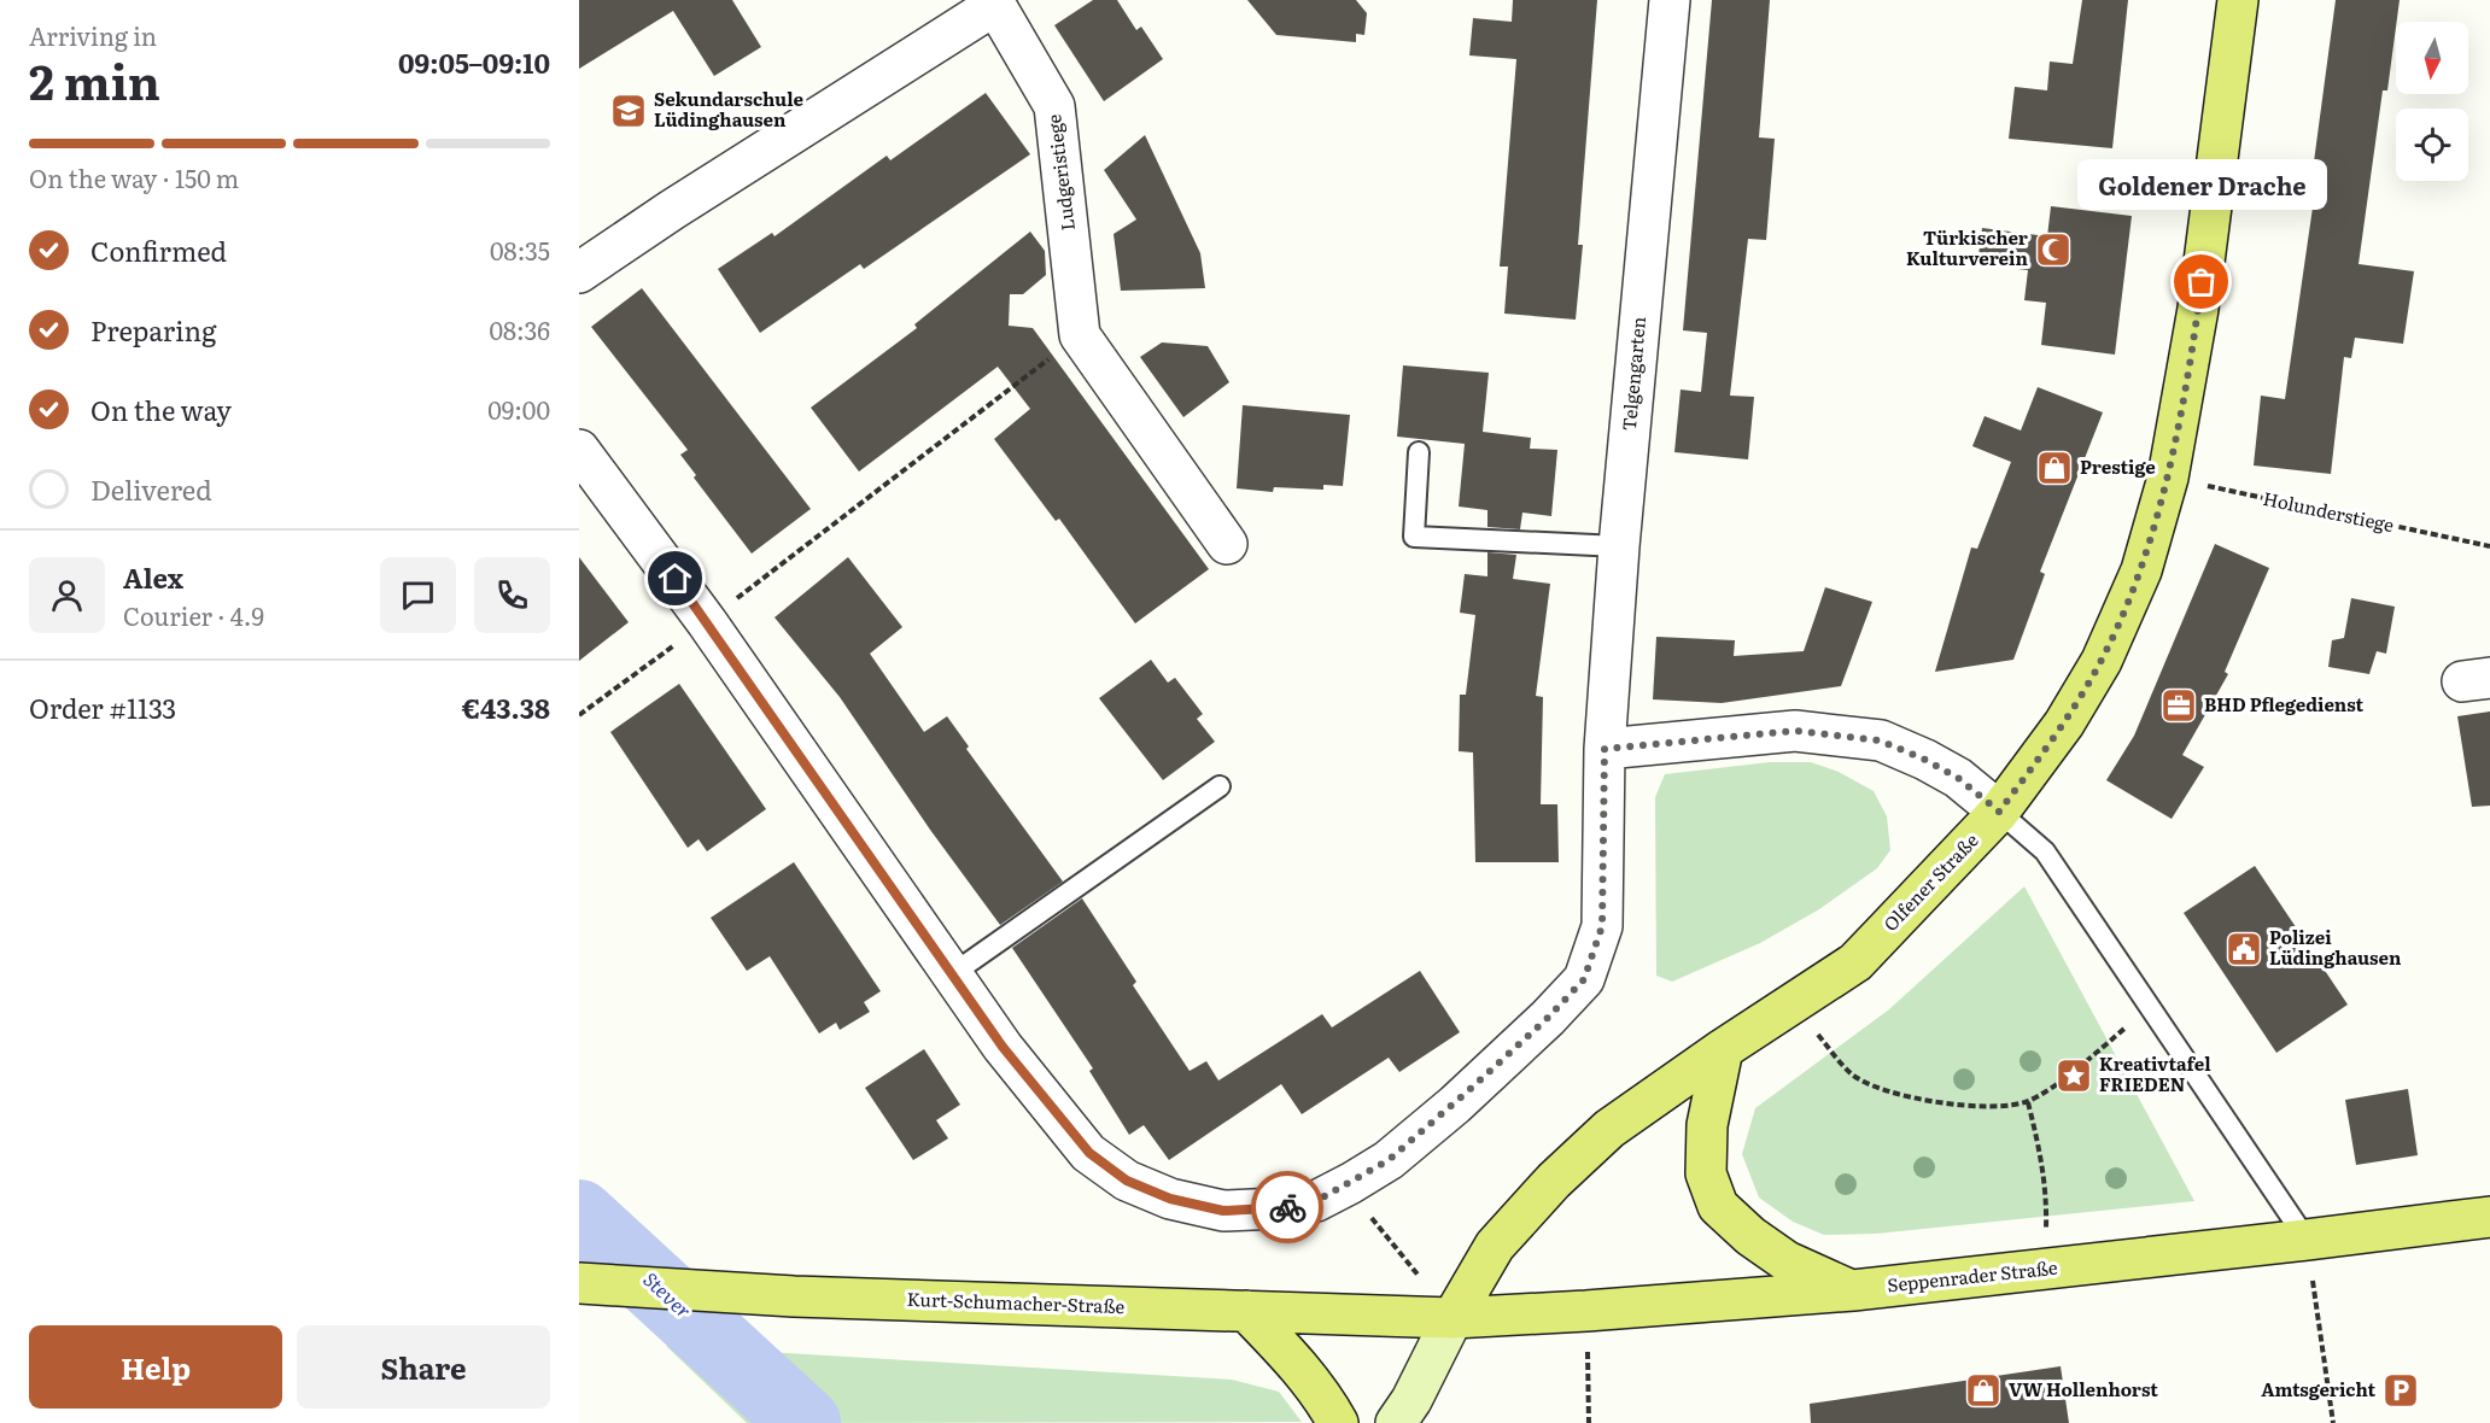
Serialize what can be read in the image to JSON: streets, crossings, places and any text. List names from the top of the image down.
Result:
{
  "streets": {
    "main road": ["Olfener Straße", "Seppenrader Straße", "Kurt-Schumacher-Straße"],
    "street": ["Ludgeristiege", "Telgengarten"],
    "path": ["Holunderstiege"]
  },
  "crossings": [
    ["Holunderstiege", "Olfener Straße"],
    ["Olfener Straße", "Seppenrader Straße"],
    ["Olfener Straße", "Kurt-Schumacher-Straße"],
    ["Seppenrader Straße", "Kurt-Schumacher-Straße"]
  ],
  "water": ["Stever"],
  "places": {
    "school or university": ["Sekundarschule Lüdinghausen"],
    "mosque": ["Türkischer Kulturverein"],
    "other": ["Goldener Drache"],
    "shop": ["Prestige", "VW Hollenhorst"],
    "office": ["BHD Pflegedienst"],
    "public building": ["Polizei Lüdinghausen"],
    "place": ["Kreativtafel FRIEDEN"],
    "parking": ["Amtsgericht"]
  },
  "north": "bottom",
  "page": {
    "heading": ["2 min", "Arriving in", "09:05–09:10"],
    "panel": [
      "Alex",
      "Courier · 4.9",
      "Order #1133",
      "€43.38"
    ],
    "bar": "On the way · 150 m",
    "bubble": "Goldener Drache",
    "list": [
      ["Confirmed", "08:35"],
      ["Preparing", "08:36"],
      ["On the way", "09:00"],
      "Delivered"
    ],
    "buttons": ["Help", "Share"]
  }
}
